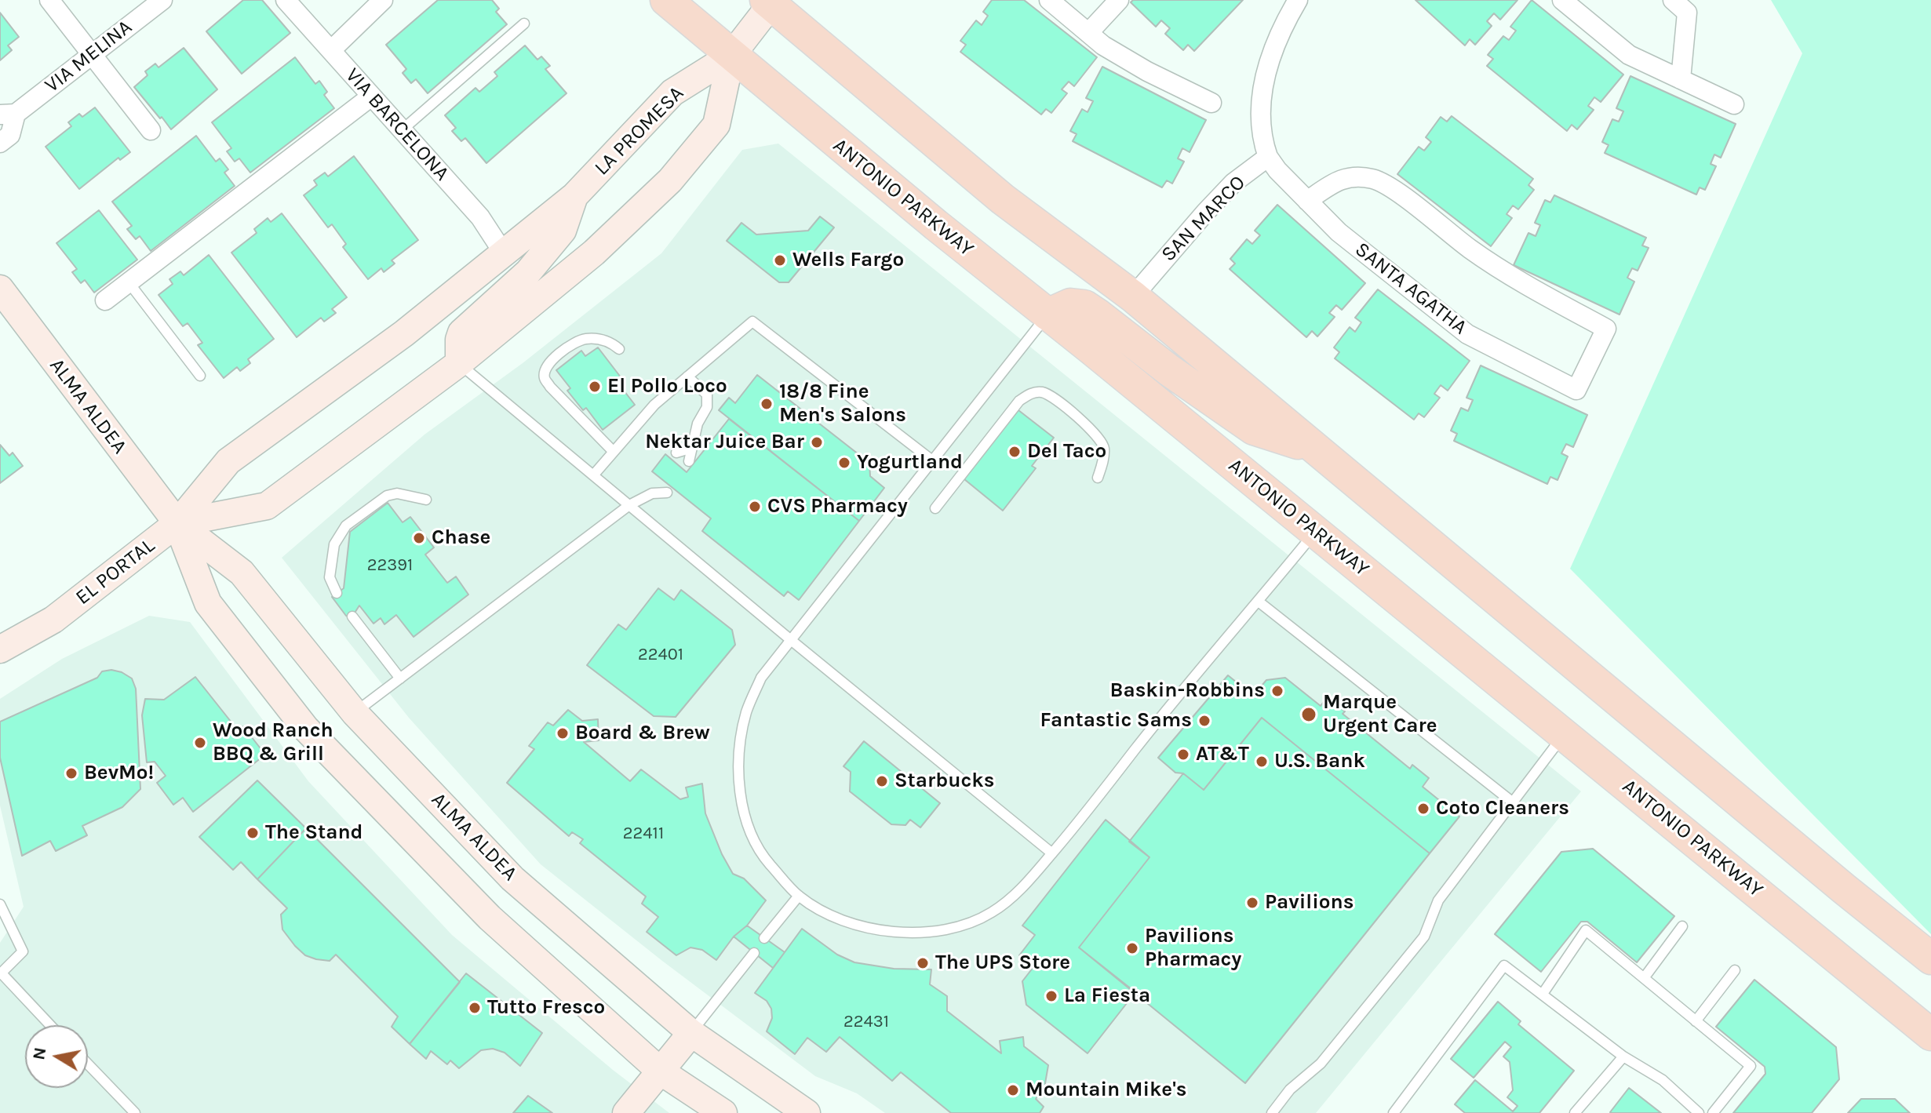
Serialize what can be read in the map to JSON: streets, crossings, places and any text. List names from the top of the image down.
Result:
{
  "streets": {
    "main road": [
      "LA PROMESA",
      "ANTONIO PARKWAY",
      "ALMA ALDEA",
      "EL PORTAL"
    ],
    "street": [
      "VIA MELINA",
      "VIA BARCELONA",
      "SAN MARCO",
      "SANTA AGATHA"
    ]
  },
  "crossings": [
    ["VIA BARCELONA", "LA PROMESA"],
    ["LA PROMESA", "ANTONIO PARKWAY"],
    ["LA PROMESA", "ALMA ALDEA"],
    ["LA PROMESA", "EL PORTAL"],
    ["SAN MARCO", "SANTA AGATHA"],
    ["ALMA ALDEA", "EL PORTAL"]
  ],
  "places": [
    "Wells Fargo",
    "El Pollo Loco",
    "18/8 Fine Men's Salons",
    "Nektar Juice Bar",
    "Del Taco",
    "Yogurtland",
    "CVS Pharmacy",
    "Chase",
    "Baskin-Robbins",
    "Marque Urgent Care",
    "Fantastic Sams",
    "Board & Brew",
    "Wood Ranch BBQ & Grill",
    "AT&T",
    "U.S. Bank",
    "BevMo!",
    "Starbucks",
    "Coto Cleaners",
    "The Stand",
    "Pavilions",
    "Pavilions Pharmacy",
    "The UPS Store",
    "La Fiesta",
    "Tutto Fresco",
    "Mountain Mike's"
  ],
  "house_numbers": [
    "22391",
    "22401",
    "22411",
    "22431"
  ],
  "north": "left"
}
